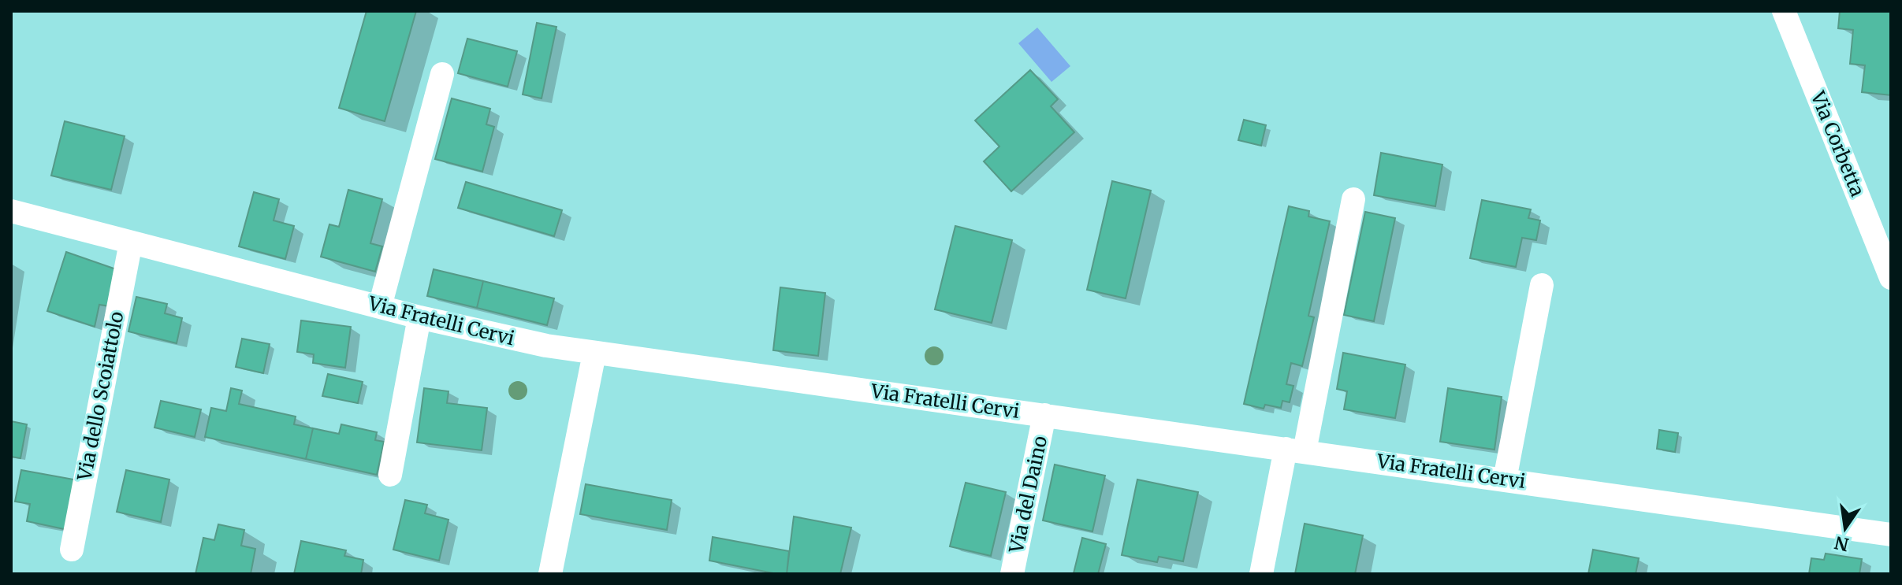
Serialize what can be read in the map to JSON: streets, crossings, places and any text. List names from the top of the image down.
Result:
{
  "streets": {
    "street": [
      "Via Corbetta",
      "Via Fratelli Cervi",
      "Via dello Scoiattolo",
      "Via del Daino"
    ]
  },
  "crossings": [
    ["Via Fratelli Cervi", "Via dello Scoiattolo"],
    ["Via Fratelli Cervi", "Via del Daino"]
  ],
  "north": "bottom"
}
